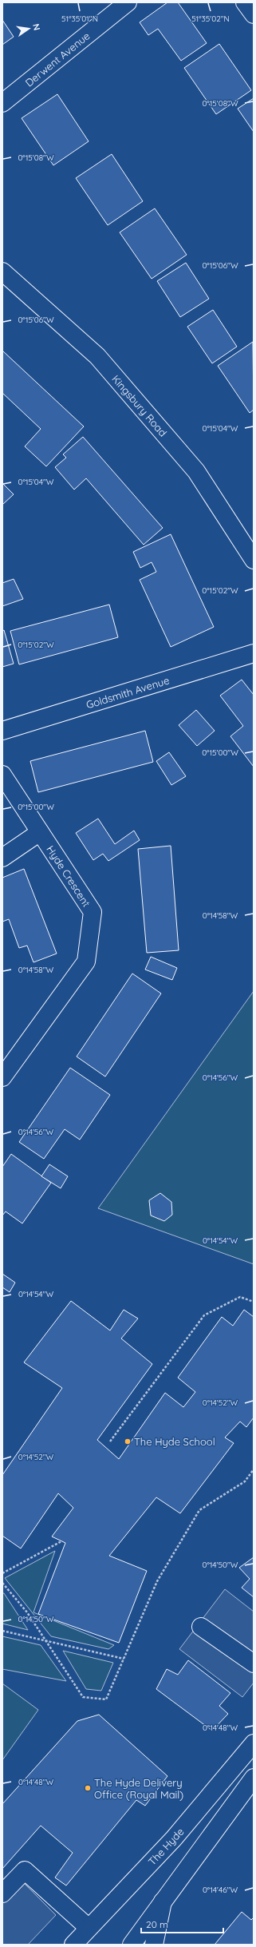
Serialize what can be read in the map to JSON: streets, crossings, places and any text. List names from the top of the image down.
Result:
{
  "streets": {
    "main road": [
      "Derwent Avenue",
      "Kingsbury Road",
      "Goldsmith Avenue",
      "Hyde Crescent",
      "The Hyde"
    ]
  },
  "places": ["The Hyde School", "The Hyde Delivery Office (Royal Mail)"],
  "scale_bar": "20 m",
  "north": "right",
  "coordinates": [
    "51°35'01\"N",
    "51°35'02\"N",
    "0°15'08\"W",
    "0°15'06\"W",
    "0°15'04\"W",
    "0°15'02\"W",
    "0°15'00\"W",
    "0°14'58\"W",
    "0°14'56\"W",
    "0°14'54\"W",
    "0°14'52\"W",
    "0°14'50\"W",
    "0°14'48\"W",
    "0°14'46\"W"
  ]
}
